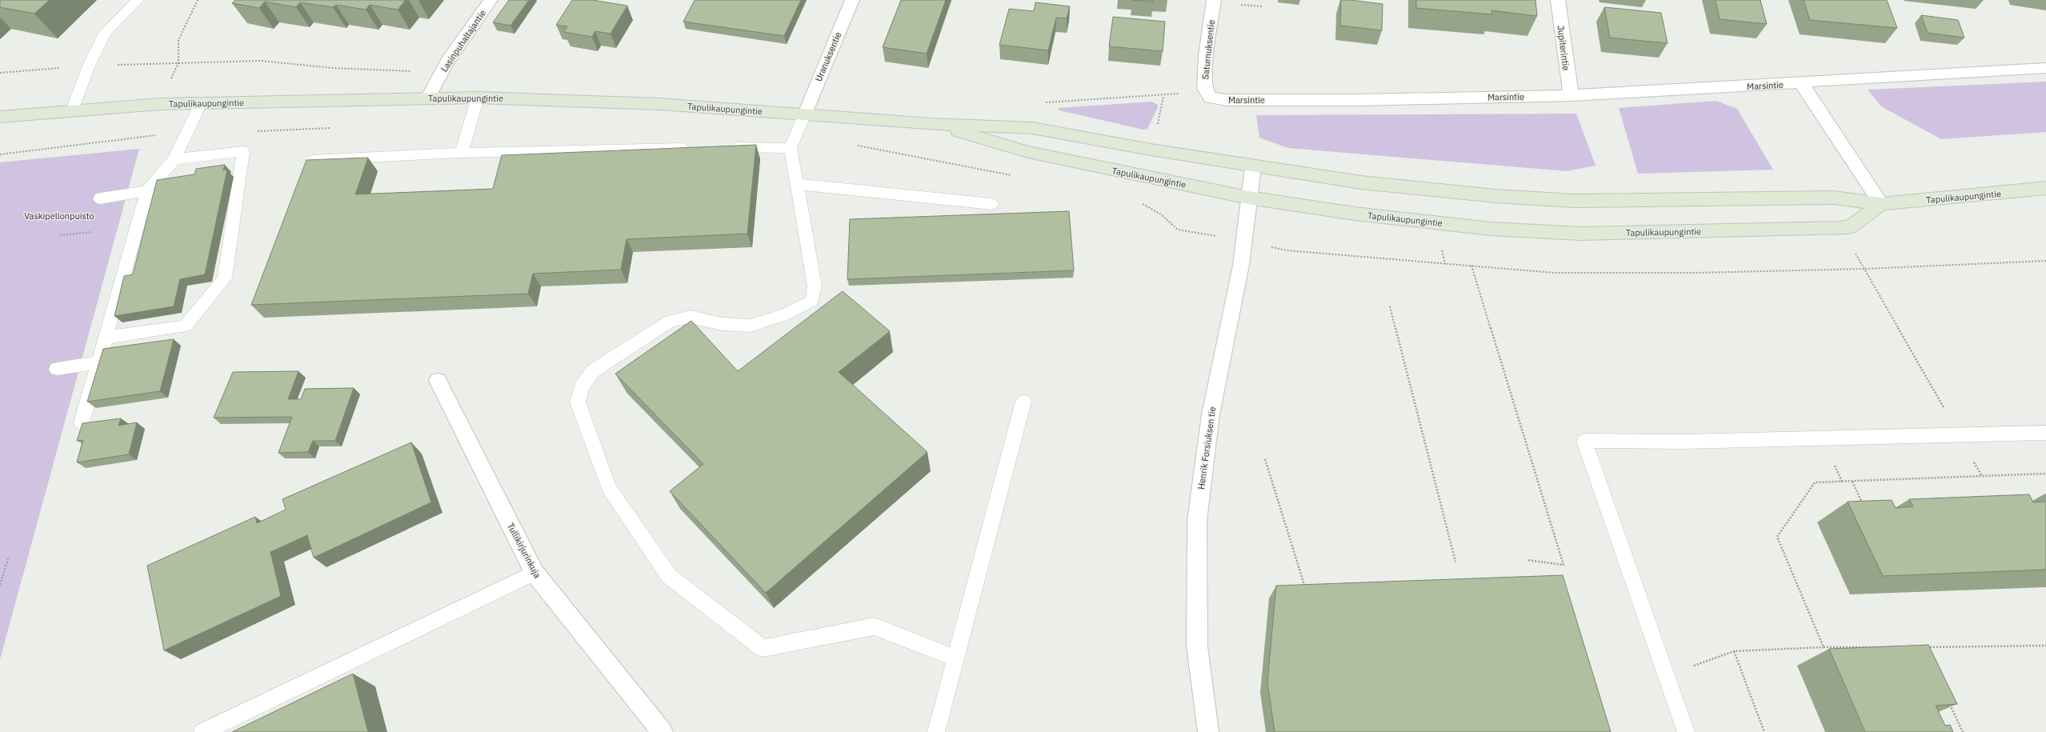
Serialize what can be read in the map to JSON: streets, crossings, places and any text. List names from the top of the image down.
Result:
{
  "streets": {
    "main road": ["Tapulikaupungintie"],
    "street": [
      "Lasinpuhaltajantie",
      "Jupiterintie",
      "Saturnuksentie",
      "Uranuksentie",
      "Marsintie",
      "Henrik Forsiuksen tie",
      "Tullikirjurinkuja"
    ]
  },
  "crossings": [
    ["Lasinpuhaltajantie", "Tapulikaupungintie"],
    ["Jupiterintie", "Marsintie"],
    ["Saturnuksentie", "Marsintie"],
    ["Uranuksentie", "Tapulikaupungintie"],
    ["Tapulikaupungintie", "Henrik Forsiuksen tie"]
  ],
  "parks": ["Vaskipellonpuisto"]
}
